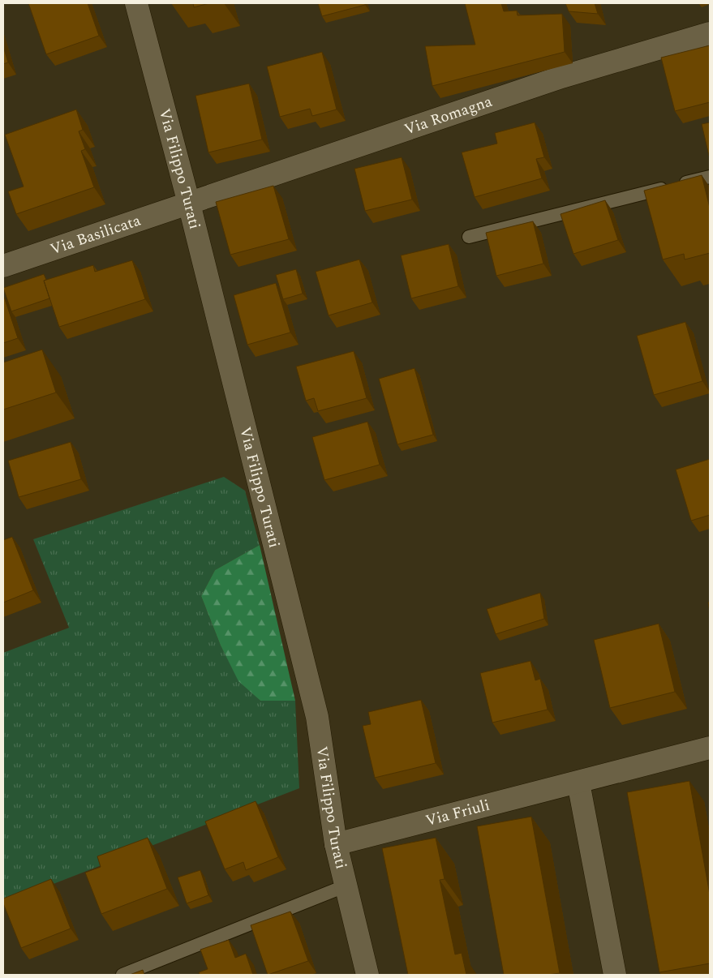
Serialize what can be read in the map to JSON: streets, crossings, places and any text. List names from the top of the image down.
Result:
{
  "streets": {
    "street": [
      "Via Romagna",
      "Via Filippo Turati",
      "Via Basilicata",
      "Via Friuli"
    ]
  },
  "crossings": [
    ["Via Romagna", "Via Filippo Turati"],
    ["Via Romagna", "Via Basilicata"],
    ["Via Filippo Turati", "Via Basilicata"],
    ["Via Filippo Turati", "Via Friuli"]
  ]
}
